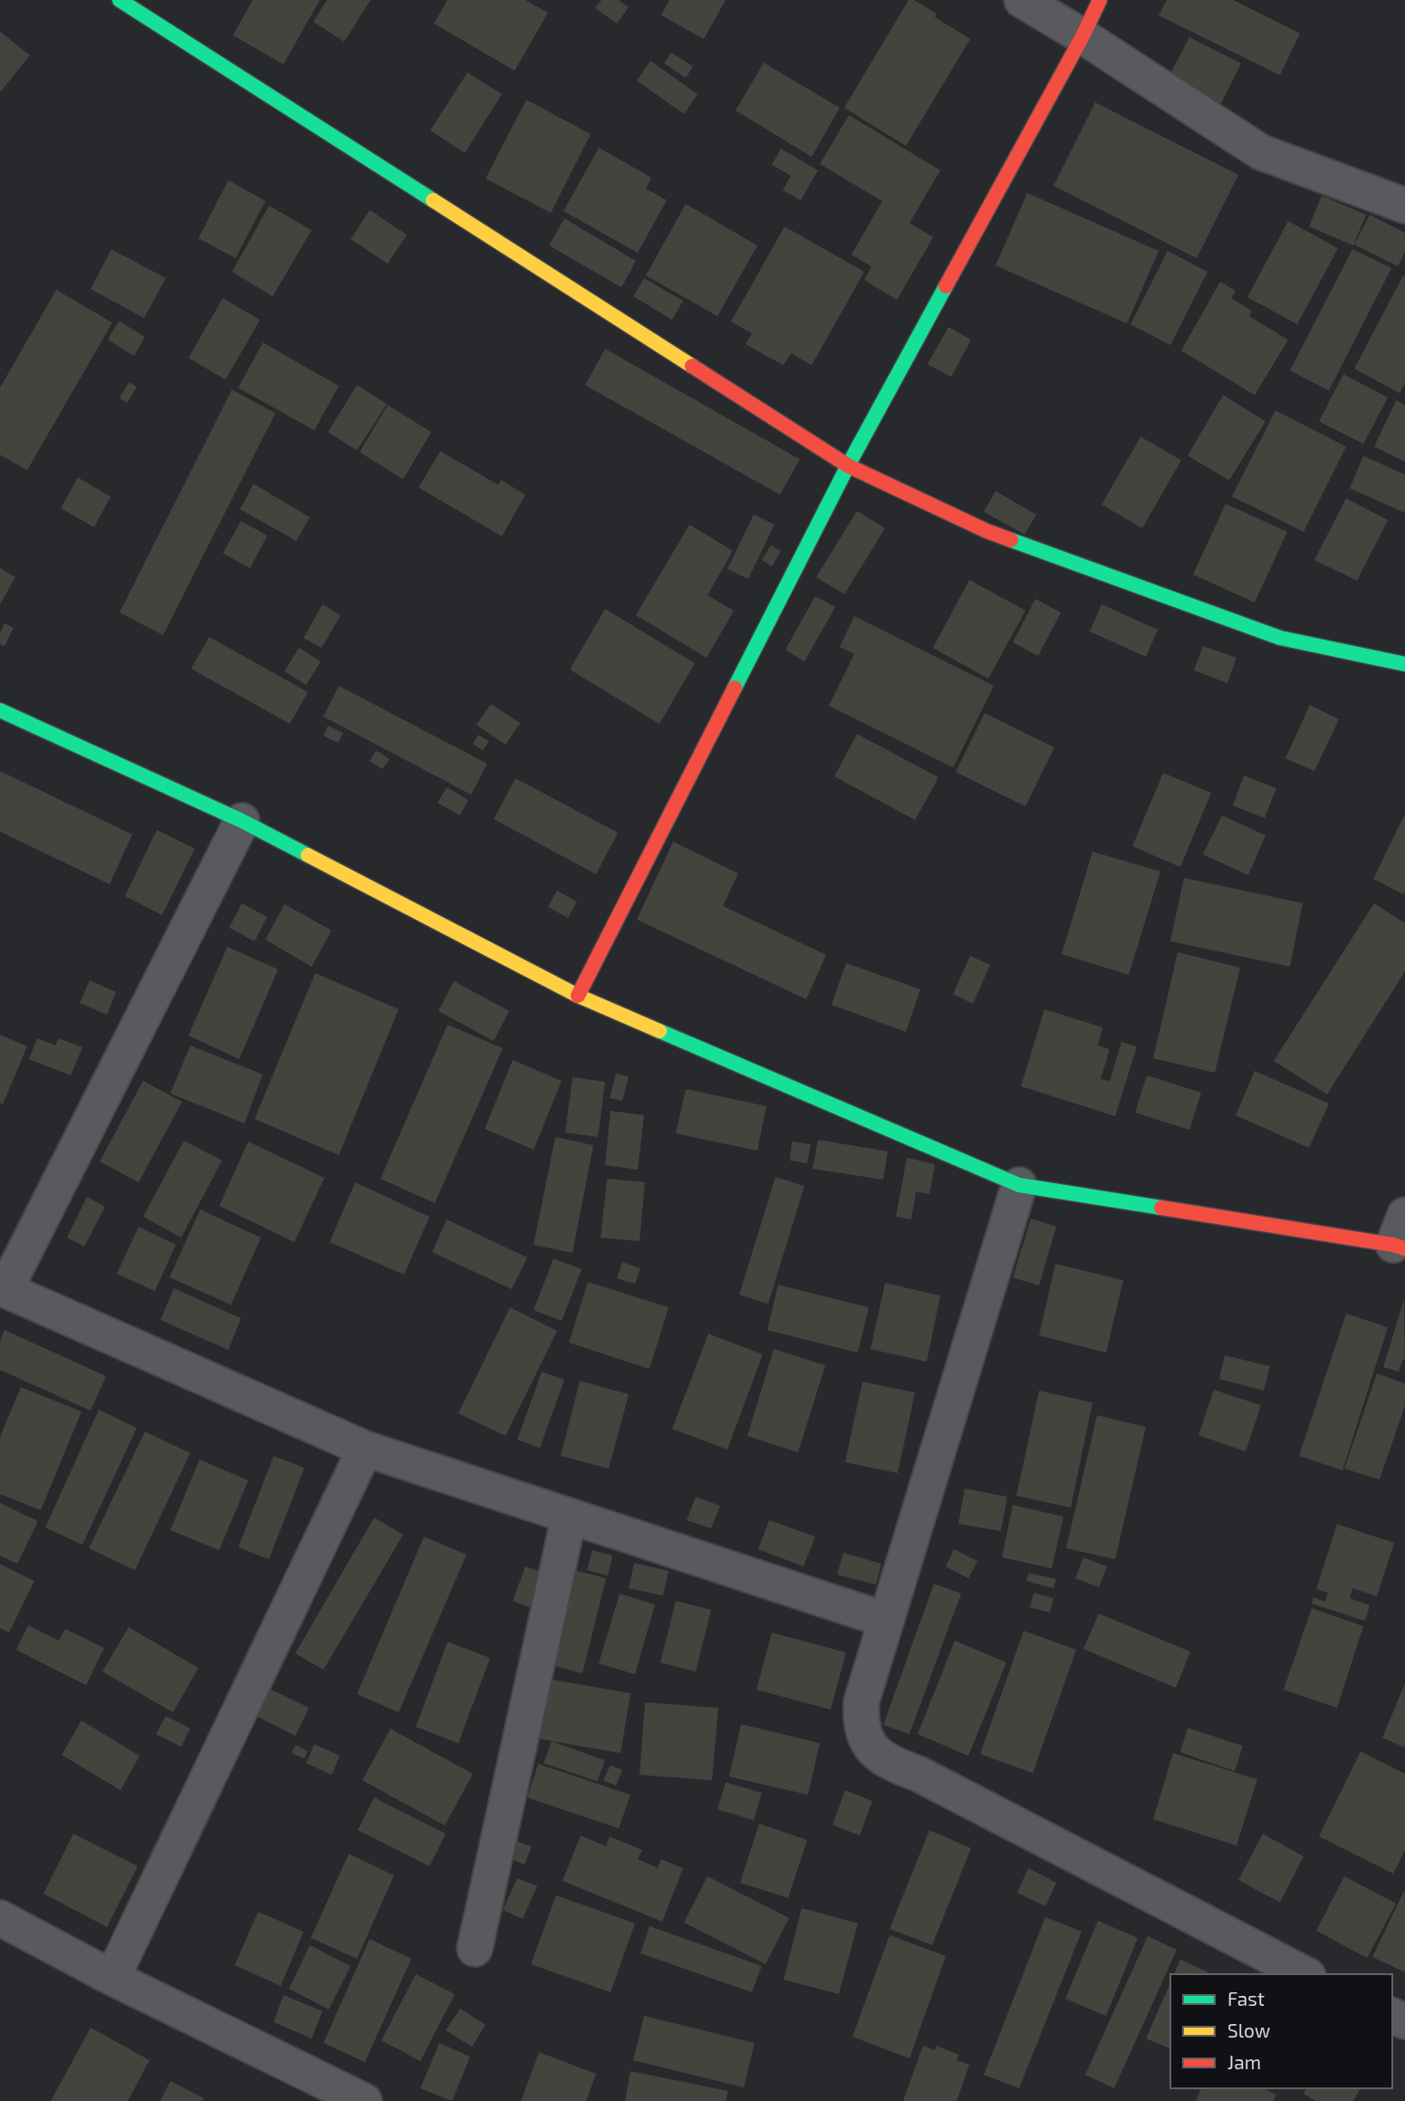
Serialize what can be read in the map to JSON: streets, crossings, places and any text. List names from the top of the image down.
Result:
{
  "legend": ["Fast", "Slow", "Jam"]
}
